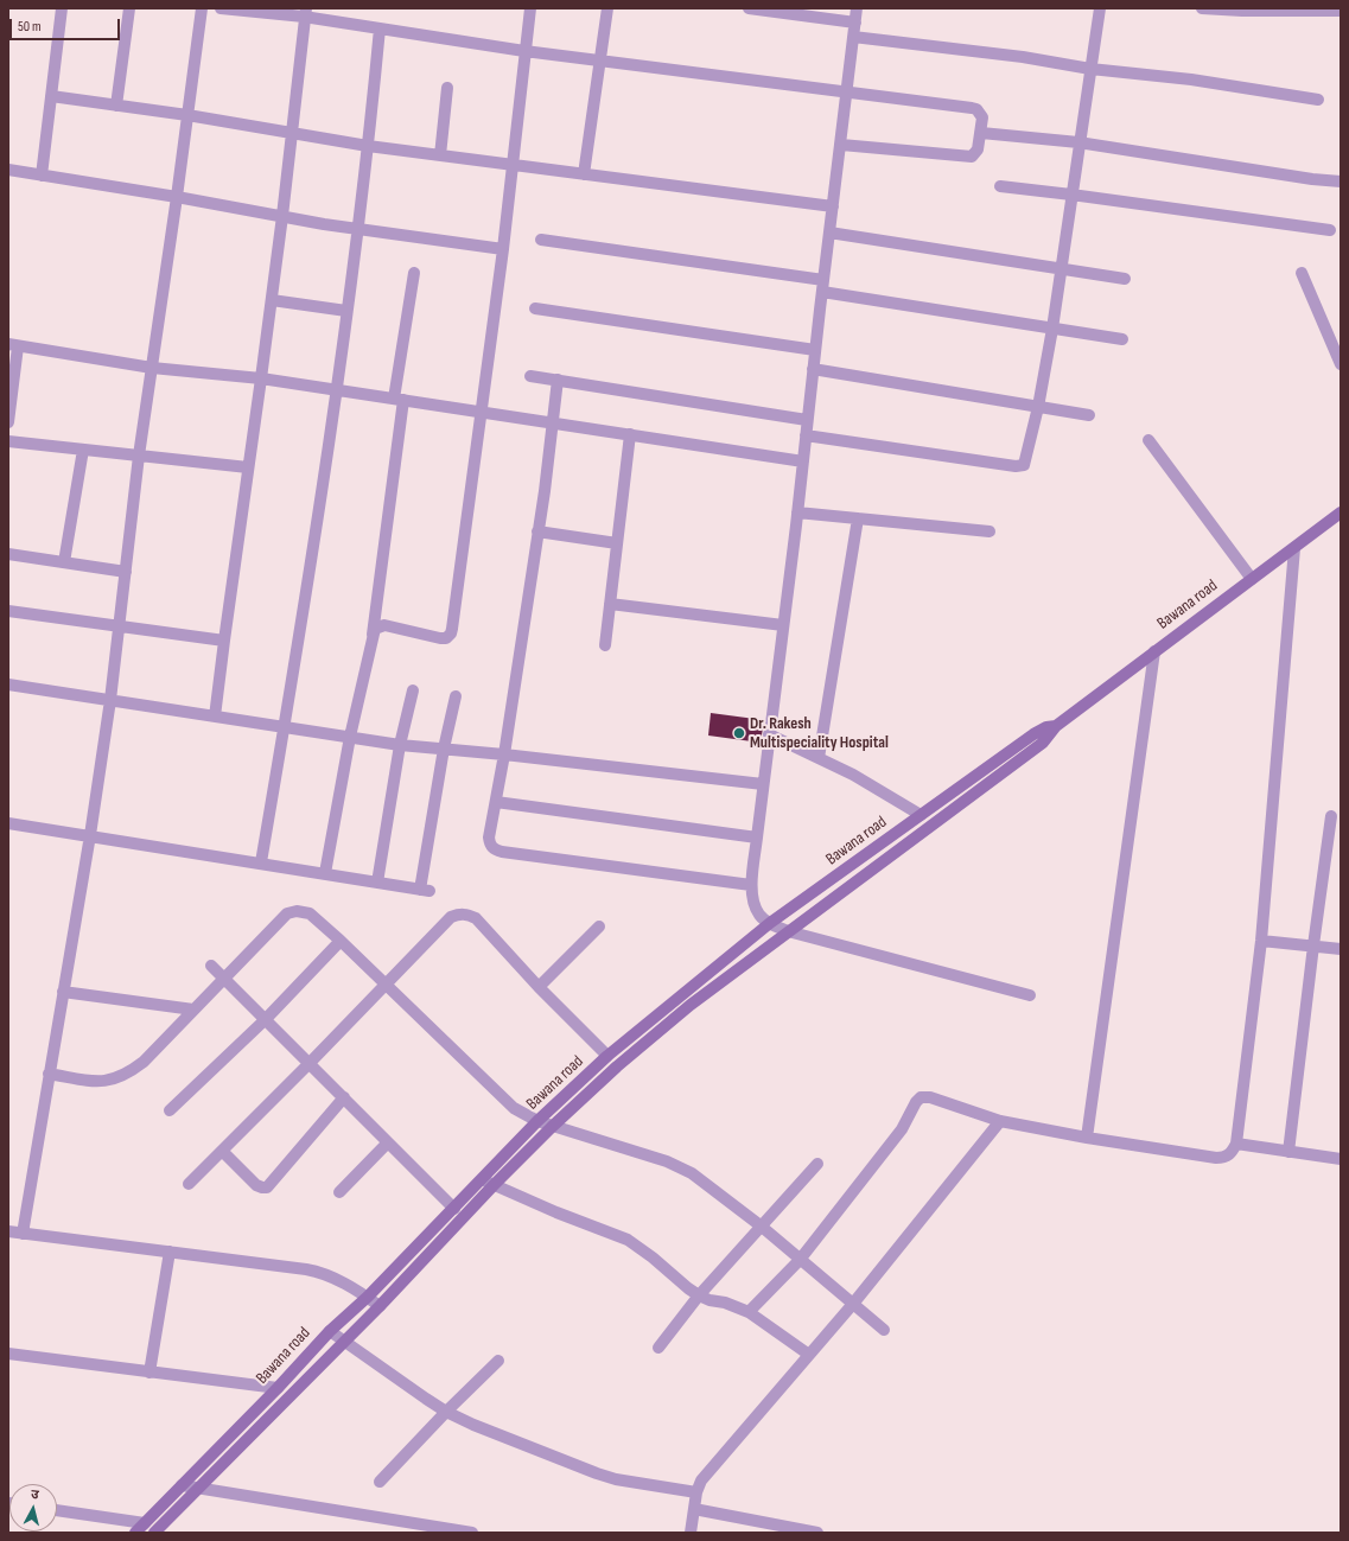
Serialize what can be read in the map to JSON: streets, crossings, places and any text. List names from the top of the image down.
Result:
{
  "streets": {
    "street": ["Bawana road"]
  },
  "places": ["Dr. Rakesh Multispeciality Hospital"],
  "scale_bar": "50 m",
  "north": "top"
}
